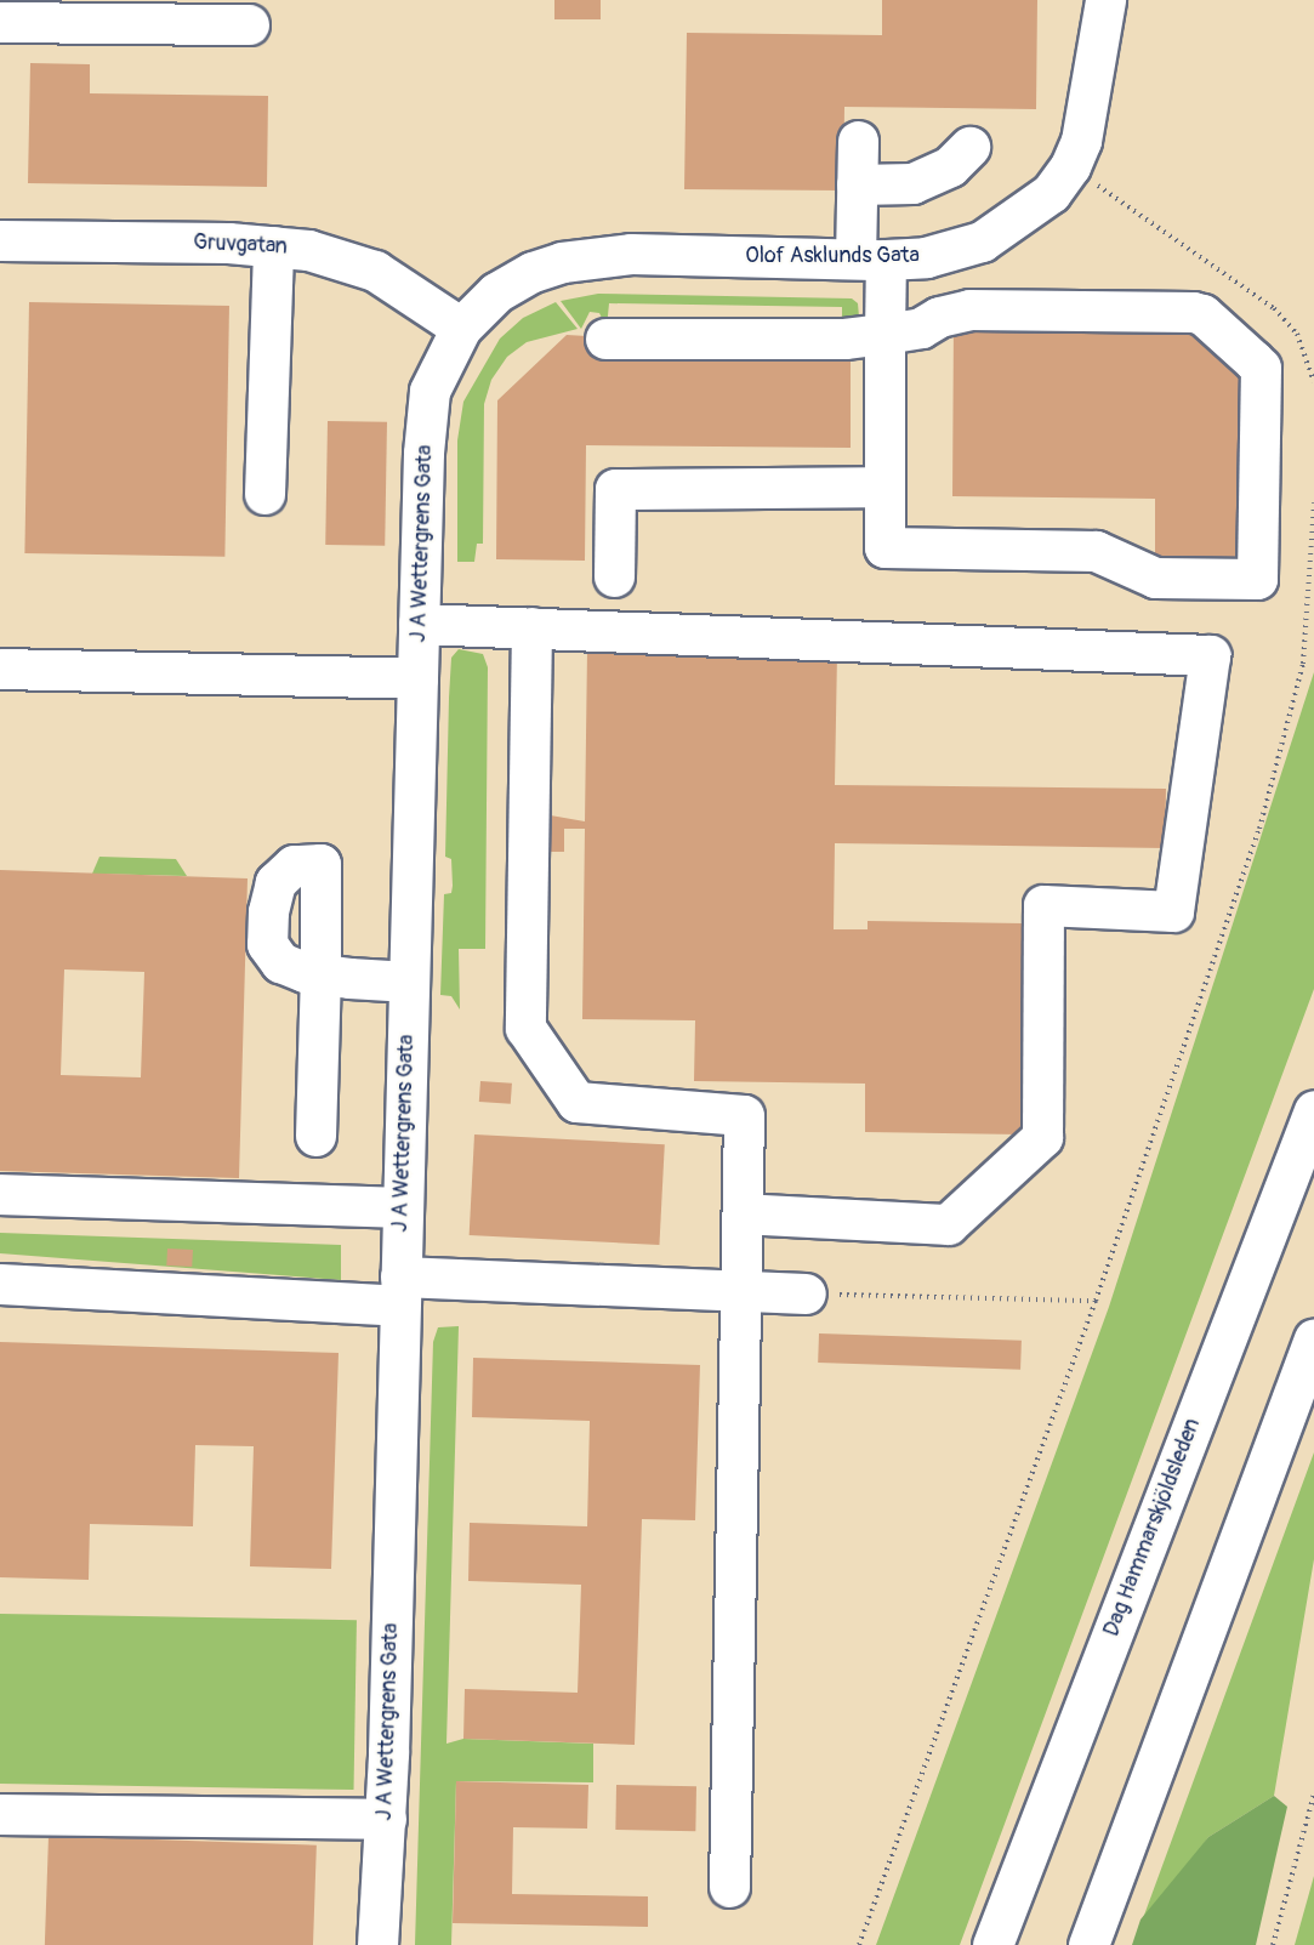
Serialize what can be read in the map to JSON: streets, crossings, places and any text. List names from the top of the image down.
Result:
{
  "streets": {
    "street": [
      "Gruvgatan",
      "Olof Asklunds Gata",
      "J A Wettergrens Gata",
      "Dag Hammarskjöldsleden"
    ]
  },
  "crossings": [
    ["Gruvgatan", "Olof Asklunds Gata"],
    ["Gruvgatan", "J A Wettergrens Gata"],
    ["Olof Asklunds Gata", "J A Wettergrens Gata"]
  ]
}
